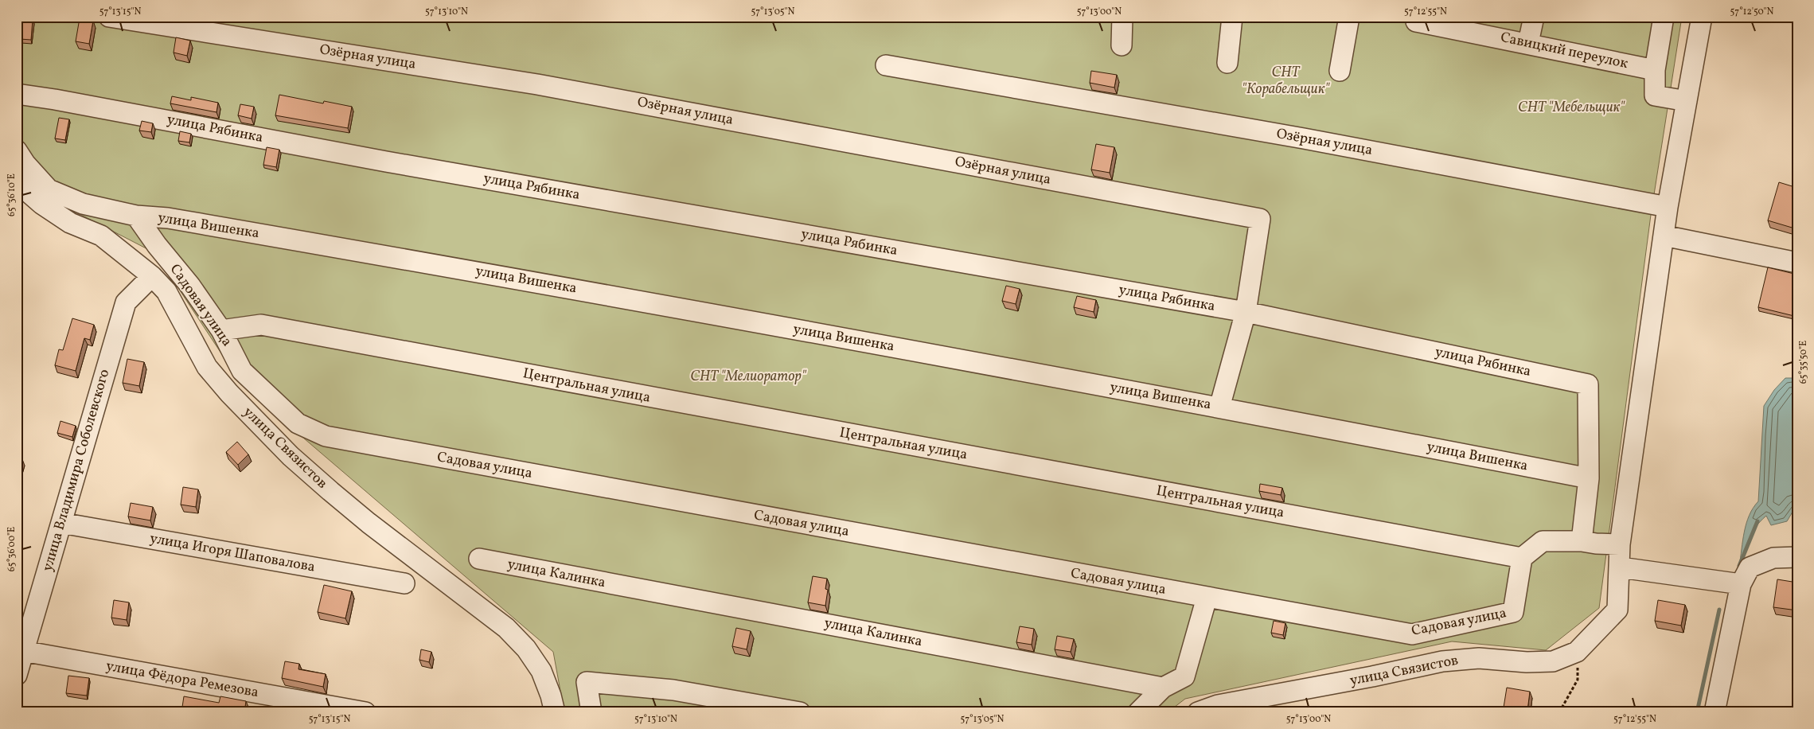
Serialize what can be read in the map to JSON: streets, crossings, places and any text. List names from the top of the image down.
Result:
{
  "streets": {
    "street": [
      "Савицкий переулок",
      "Озёрная улица",
      "улица Рябинка",
      "улица Вишенка",
      "Садовая улица",
      "Центральная улица",
      "улица Связистов",
      "улица Владимира Соболевского",
      "улица Игоря Шаповалова",
      "улица Калинка",
      "улица Фёдора Ремезова"
    ]
  },
  "crossings": [
    ["Озёрная улица", "улица Рябинка"],
    ["улица Рябинка", "улица Вишенка"],
    ["улица Вишенка", "Садовая улица"],
    ["Садовая улица", "Центральная улица"],
    ["улица Связистов", "улица Владимира Соболевского"],
    ["улица Владимира Соболевского", "улица Игоря Шаповалова"],
    ["улица Владимира Соболевского", "улица Фёдора Ремезова"]
  ],
  "parks": ["СНТ \"Корабельщик\"", "СНТ \"Мебельщик\"", "СНТ \"Мелиоратор\""],
  "coordinates": [
    "57°13'15\"N",
    "57°13'10\"N",
    "57°13'05\"N",
    "57°13'00\"N",
    "57°12'55\"N",
    "57°12'50\"N",
    "65°36'10\"E",
    "65°35'50\"E",
    "65°36'00\"E"
  ]
}
